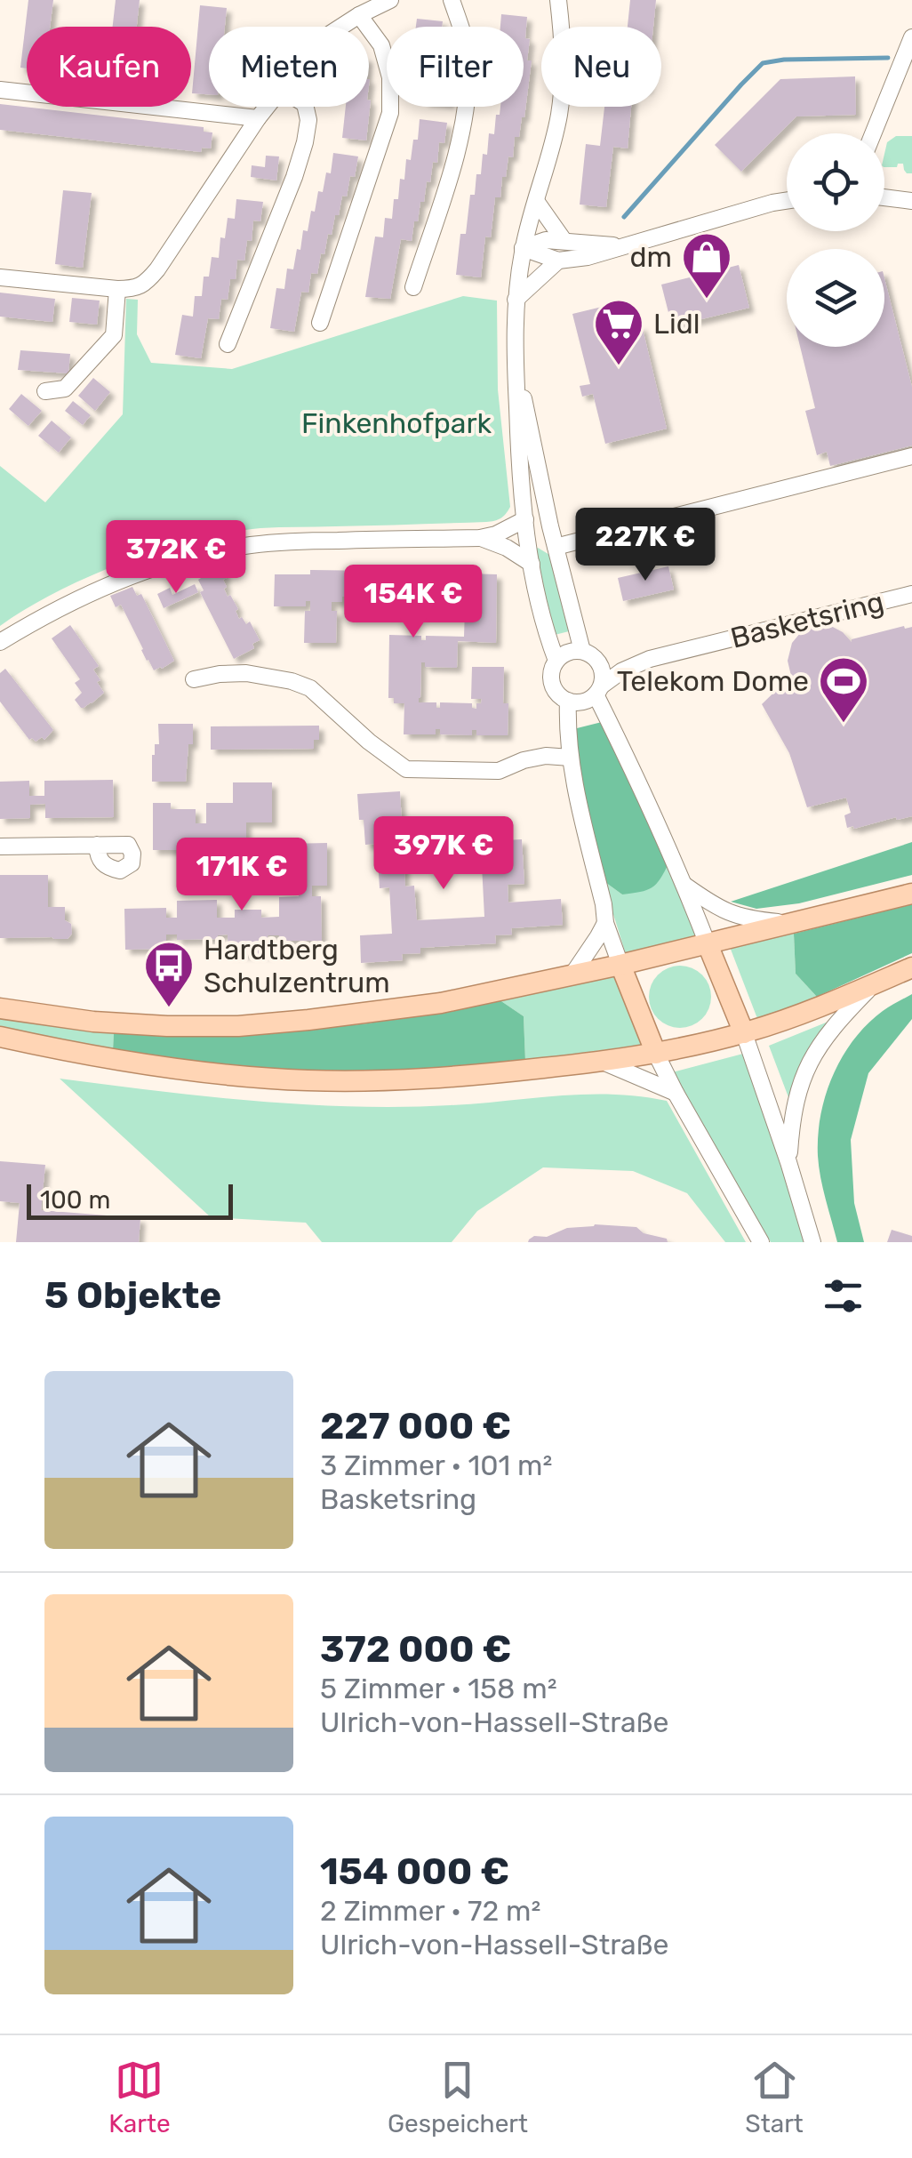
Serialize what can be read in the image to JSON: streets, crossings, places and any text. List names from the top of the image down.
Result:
{
  "streets": {
    "street": ["Basketsring"]
  },
  "parks": ["Finkenhofpark"],
  "places": {
    "shop": ["dm"],
    "supermarket": ["Lidl"],
    "sports": ["Telekom Dome"],
    "bus stop": ["Hardtberg Schulzentrum"]
  },
  "scale_bar": "100 m",
  "page": {
    "chip": [
      "Kaufen",
      "Mieten",
      "Filter",
      "Neu"
    ],
    "price": [
      "227K €",
      "372K €",
      "154K €",
      "397K €",
      "171K €"
    ],
    "scale": "100 m",
    "heading": "5 Objekte",
    "list": [
      {
        "name": "227 000 €",
        "note": "3 Zimmer · 101 m² · Basketsring"
      },
      {
        "name": "372 000 €",
        "note": "5 Zimmer · 158 m² · Ulrich-von-Hassell-Straße"
      },
      {
        "name": "154 000 €",
        "note": "2 Zimmer · 72 m² · Ulrich-von-Hassell-Straße"
      }
    ],
    "tabs": ["Karte", "Gespeichert", "Start"]
  }
}
